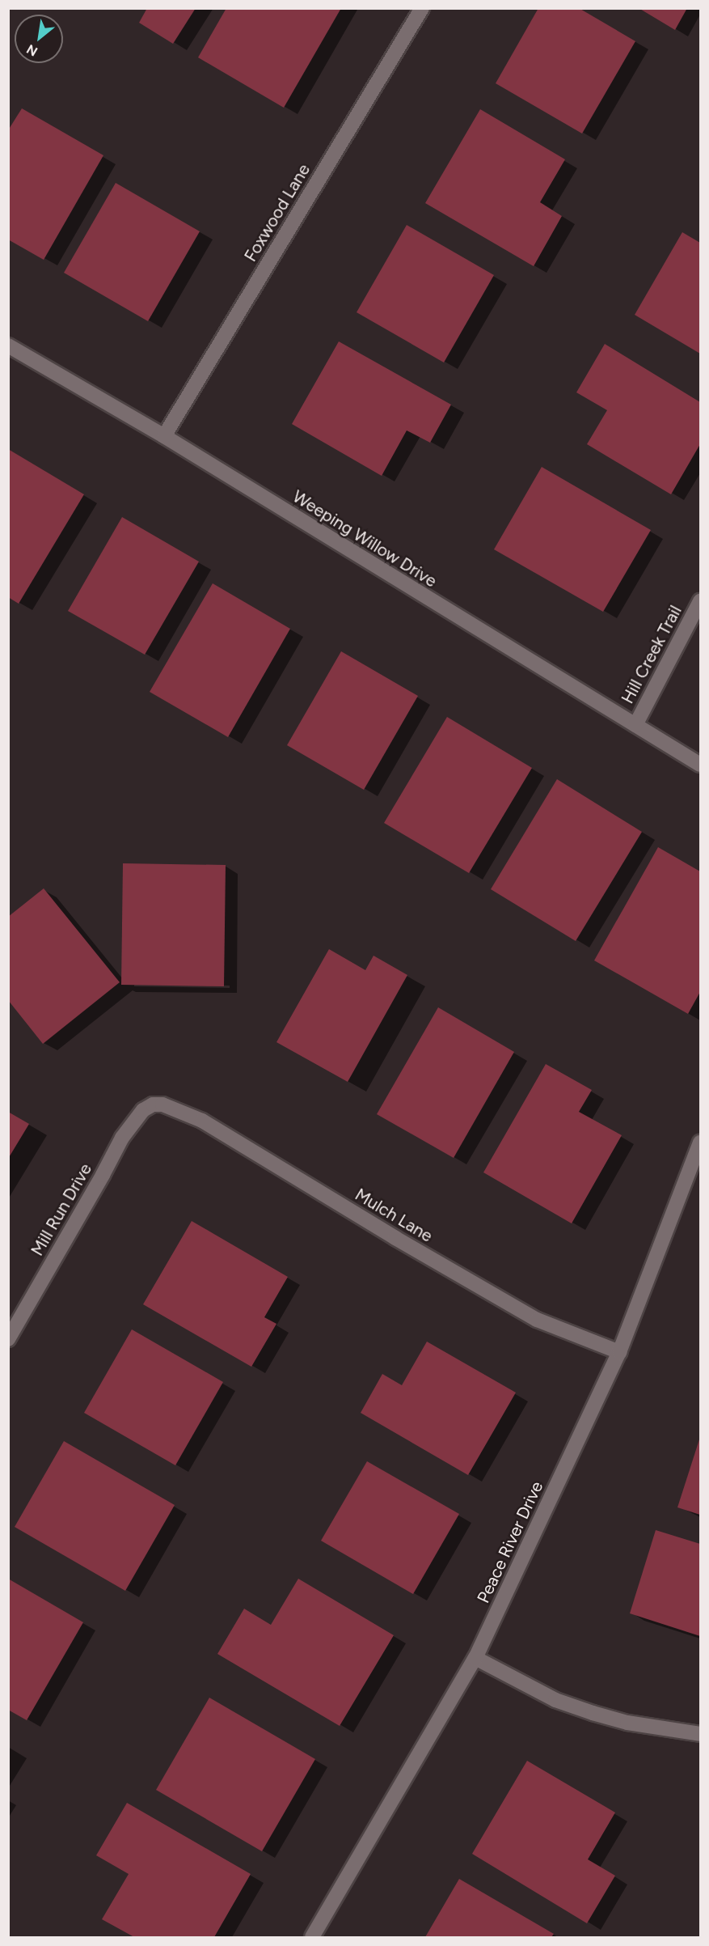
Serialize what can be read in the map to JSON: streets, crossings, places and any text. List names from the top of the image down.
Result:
{
  "streets": {
    "street": [
      "Foxwood Lane",
      "Weeping Willow Drive",
      "Hill Creek Trail",
      "Mill Run Drive",
      "Mulch Lane",
      "Peace River Drive"
    ]
  },
  "crossings": [
    ["Foxwood Lane", "Weeping Willow Drive"],
    ["Weeping Willow Drive", "Hill Creek Trail"],
    ["Mill Run Drive", "Mulch Lane"],
    ["Mulch Lane", "Peace River Drive"]
  ],
  "north": "bottom left"
}
